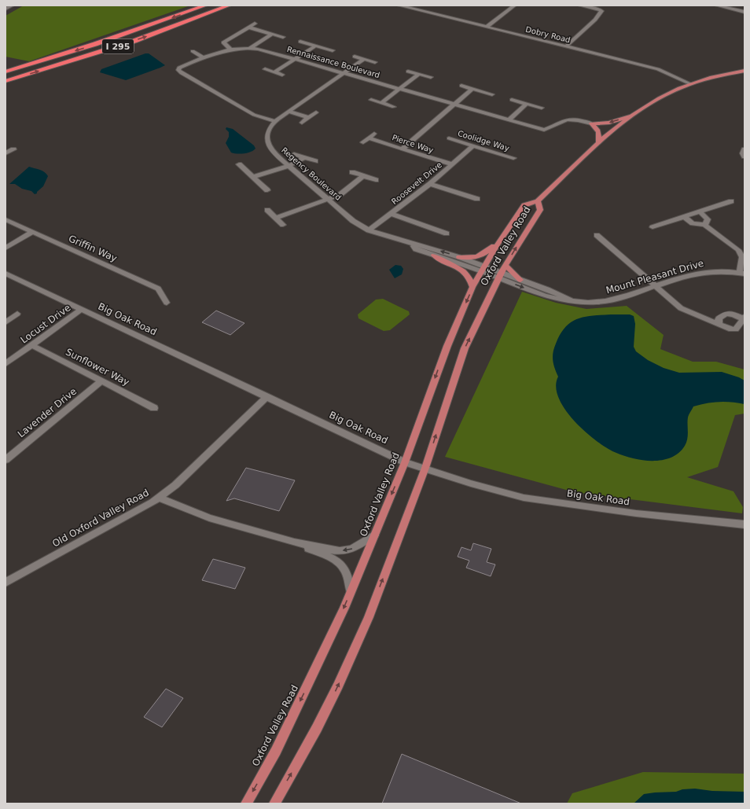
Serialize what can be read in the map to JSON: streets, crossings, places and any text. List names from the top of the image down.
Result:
{
  "streets": {
    "highway": ["I 295"],
    "main road": ["Oxford Valley Road"],
    "street": [
      "Dobry Road",
      "Rennaissance Boulevard",
      "Coolidge Way",
      "Pierce Way",
      "Regency Boulevard",
      "Roosevelt Drive",
      "Griffin Way",
      "Mount Pleasant Drive",
      "Big Oak Road",
      "Locust Drive",
      "Sunflower Way",
      "Lavender Drive",
      "Old Oxford Valley Road"
    ]
  },
  "crossings": [
    ["Dobry Road", "Oxford Valley Road"],
    ["Rennaissance Boulevard", "Regency Boulevard"],
    ["Coolidge Way", "Roosevelt Drive"],
    ["Pierce Way", "Roosevelt Drive"],
    ["Regency Boulevard", "Roosevelt Drive"],
    ["Regency Boulevard", "Oxford Valley Road"],
    ["Regency Boulevard", "Mount Pleasant Drive"],
    ["Oxford Valley Road", "Mount Pleasant Drive"],
    ["Oxford Valley Road", "Big Oak Road"],
    ["Big Oak Road", "Locust Drive"],
    ["Big Oak Road", "Old Oxford Valley Road"],
    ["Locust Drive", "Sunflower Way"],
    ["Sunflower Way", "Lavender Drive"]
  ]
}
